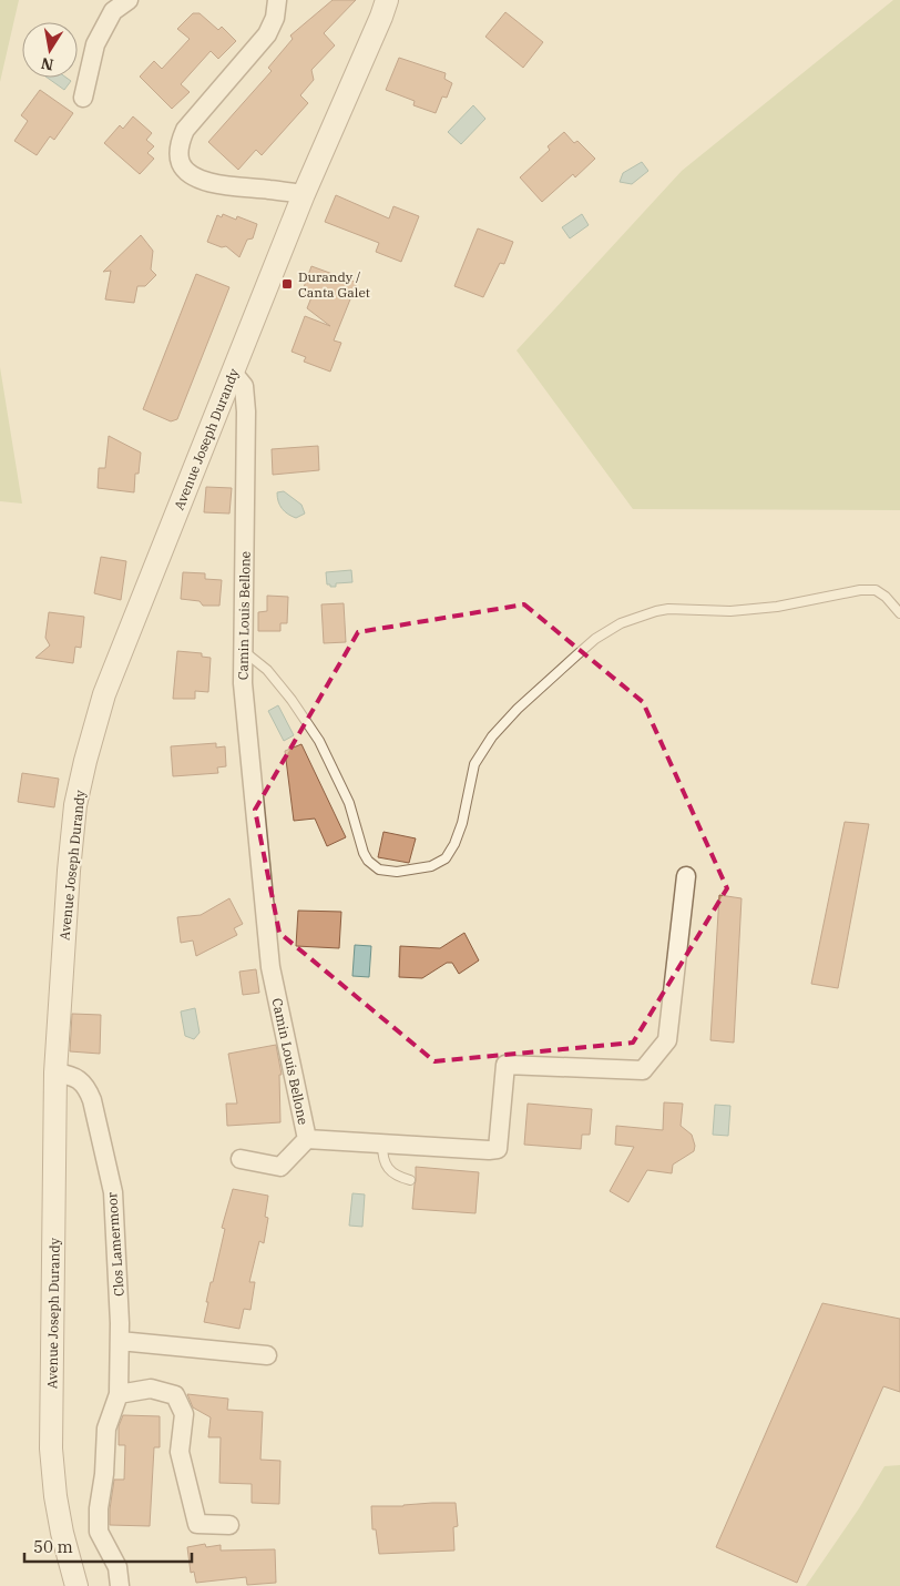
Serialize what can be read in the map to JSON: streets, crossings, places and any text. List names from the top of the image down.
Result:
{
  "streets": {
    "street": ["Avenue Joseph Durandy", "Camin Louis Bellone", "Clos Lamermoor"]
  },
  "crossings": [
    ["Avenue Joseph Durandy", "Camin Louis Bellone"],
    ["Avenue Joseph Durandy", "Clos Lamermoor"]
  ],
  "places": {
    "transit": ["Durandy / Canta Galet"]
  },
  "scale_bar": "50 m",
  "north": "bottom"
}
